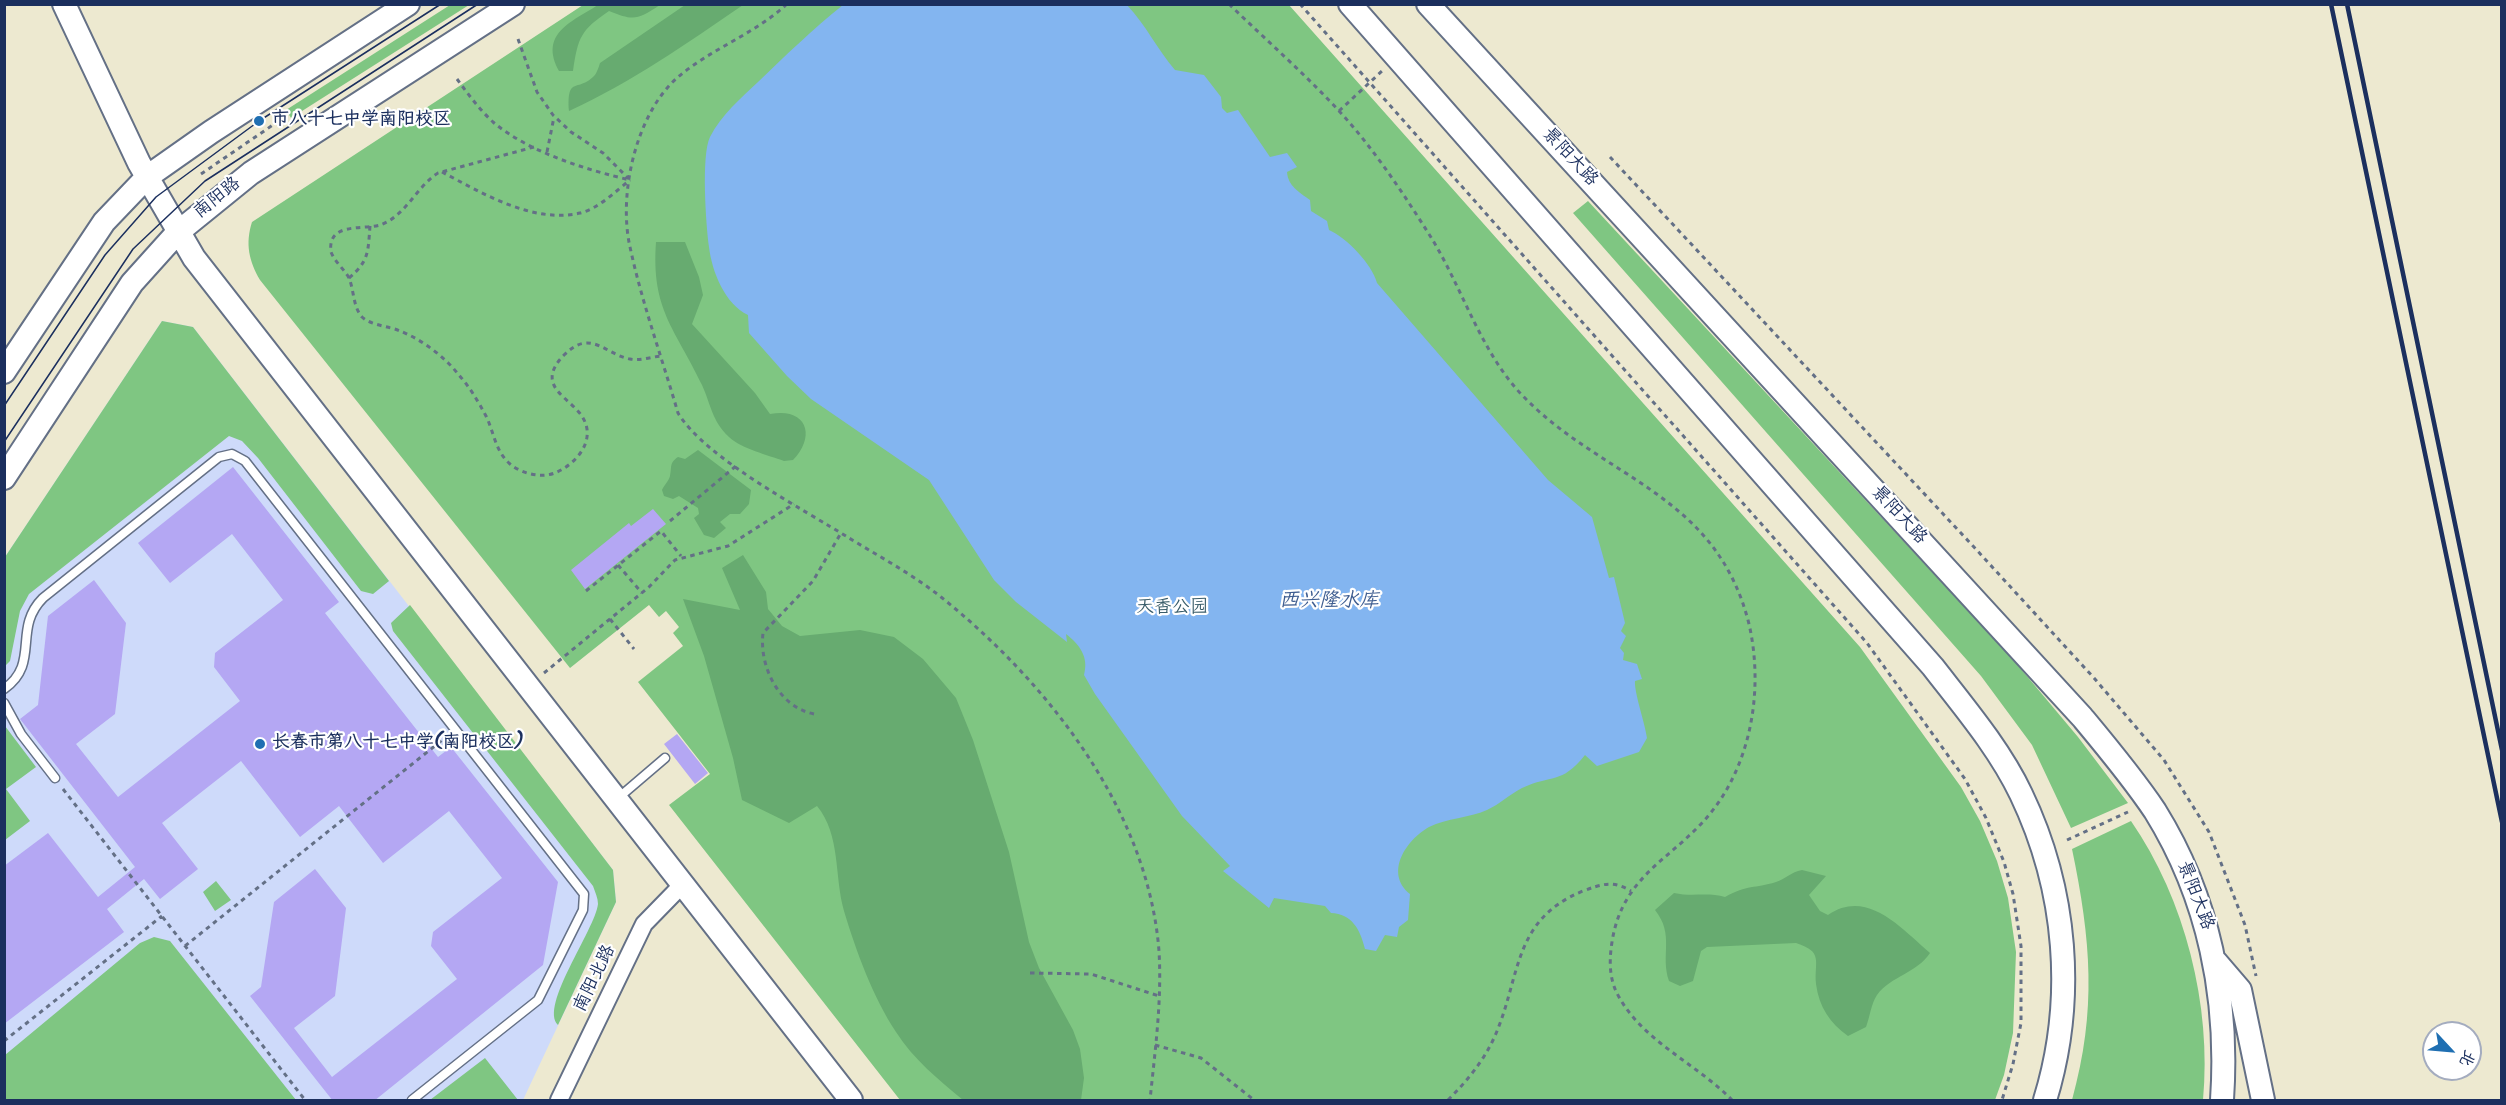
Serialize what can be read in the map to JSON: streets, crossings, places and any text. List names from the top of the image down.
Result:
{
  "streets": {
    "main road": ["景阳大路", "南阳路"],
    "street": ["南阳北路"]
  },
  "water": ["西兴隆水库"],
  "parks": ["天香公园"],
  "places": ["市八十七中学南阳校区", "长春市第八十七中学(南阳校区)"],
  "north": "bottom right"
}
